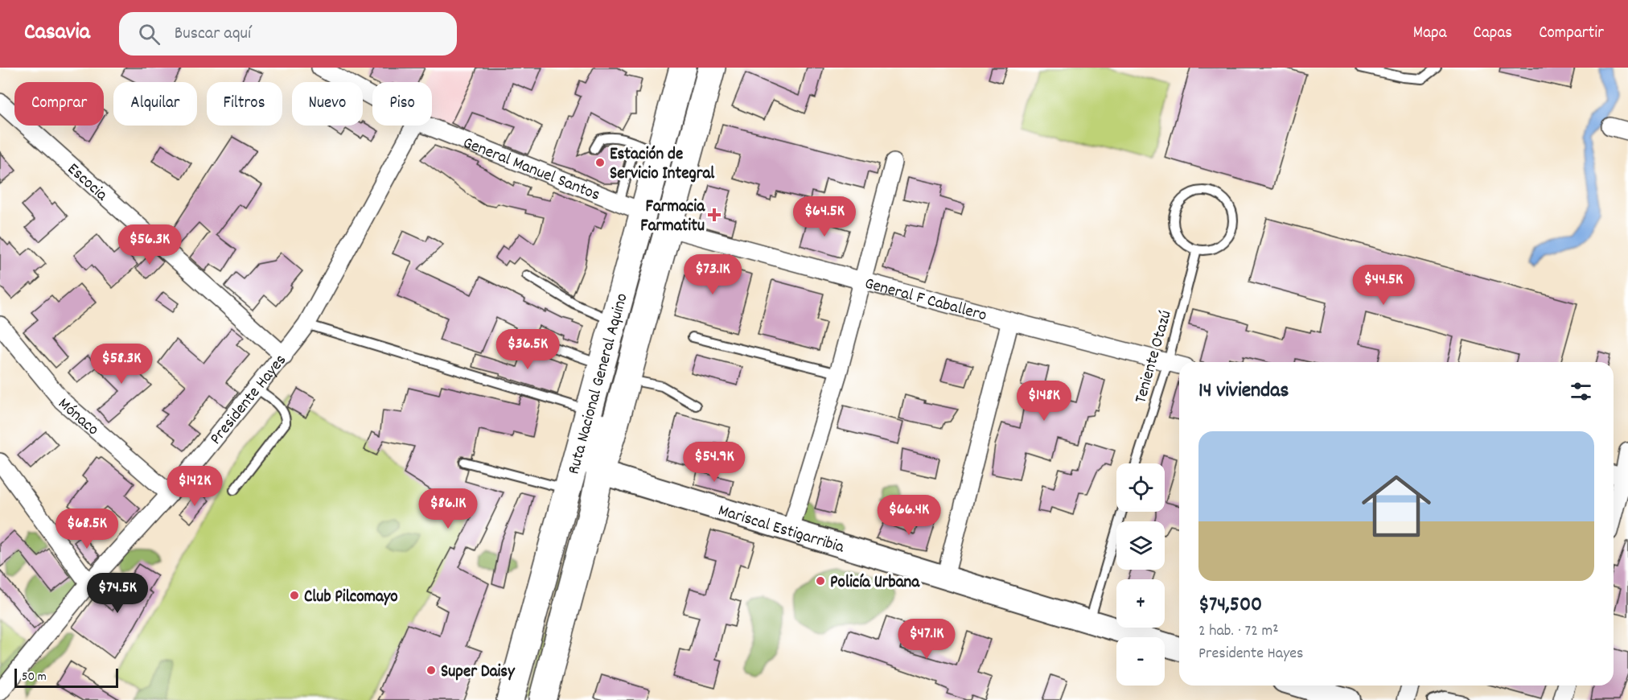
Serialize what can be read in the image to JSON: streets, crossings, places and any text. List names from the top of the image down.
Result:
{
  "streets": {
    "highway": ["Ruta Nacional General Aquino"],
    "street": [
      "General Manuel Santos",
      "Escocia",
      "General F Caballero",
      "Presidente Hayes",
      "Mónaco",
      "Mariscal Estigarribia"
    ],
    "lane": ["Teniente Otazú"]
  },
  "crossings": [
    ["General Manuel Santos", "Ruta Nacional General Aquino"],
    ["Escocia", "Presidente Hayes"],
    ["General F Caballero", "Teniente Otazú"],
    ["General F Caballero", "Ruta Nacional General Aquino"],
    ["Ruta Nacional General Aquino", "Mariscal Estigarribia"],
    ["Presidente Hayes", "Mónaco"]
  ],
  "places": {
    "other": [
      "Estación de Servicio Integral",
      "Policía Urbana",
      "Club Pilcomayo",
      "Super Daisy"
    ],
    "health": ["Farmacia Farmatitu"]
  },
  "scale_bar": "50 m",
  "page": {
    "header": "Casavia",
    "search": "Buscar aquí",
    "nav": ["Mapa", "Capas", "Compartir"],
    "chip": [
      "Comprar",
      "Alquilar",
      "Filtros",
      "Nuevo",
      "Piso"
    ],
    "price": [
      "$64.5K",
      "$56.3K",
      "$73.1K",
      "$44.5K",
      "$36.5K",
      "$58.3K",
      "$148K",
      "$54.9K",
      "$142K",
      "$86.1K",
      "$66.4K",
      "$68.5K",
      "$74.5K",
      "$47.1K"
    ],
    "heading": "14 viviendas",
    "list": [
      {
        "name": "$74,500",
        "note": "2 hab. · 72 m² · Presidente Hayes"
      }
    ],
    "map_buttons": ["+", "−"],
    "scale": "50 m"
  }
}
